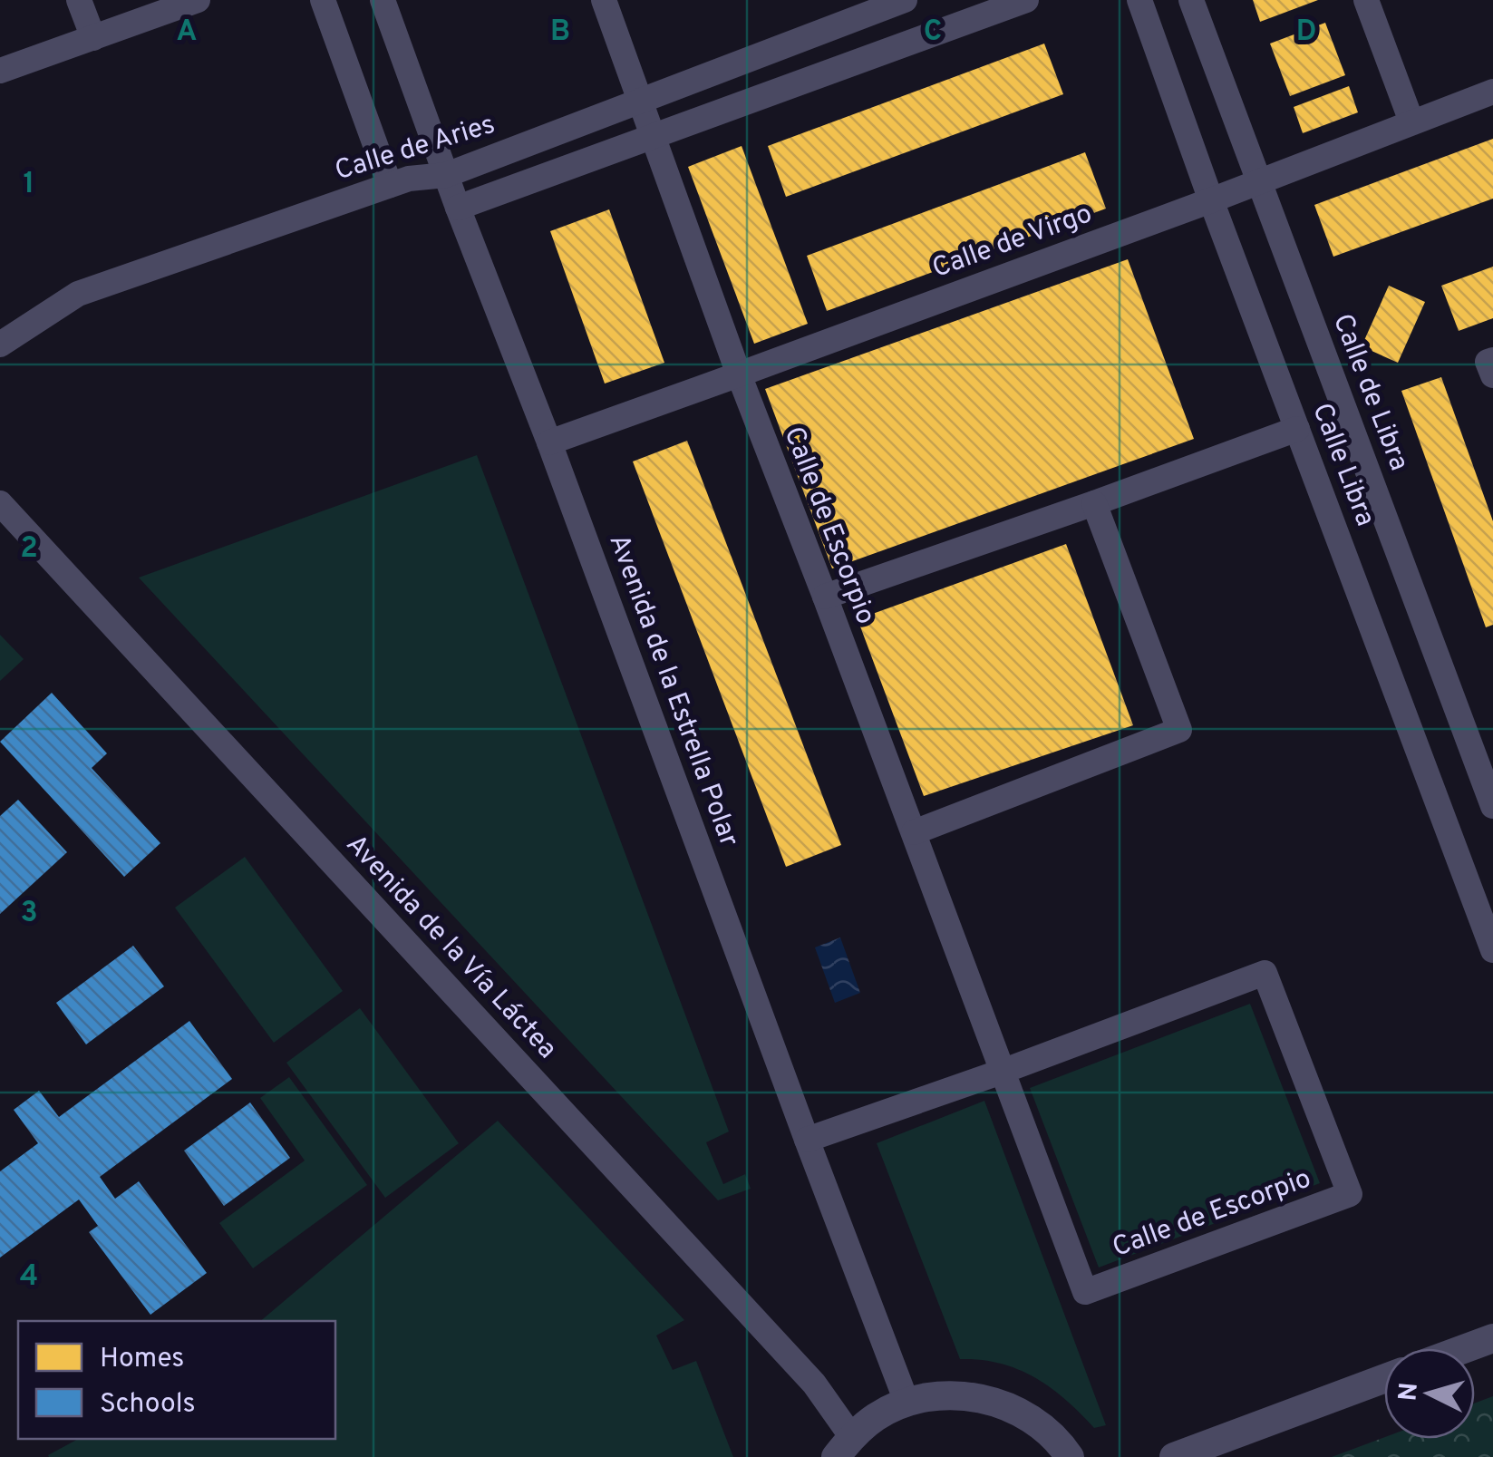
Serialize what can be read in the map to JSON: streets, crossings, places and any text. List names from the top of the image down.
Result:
{
  "streets": {
    "street": [
      "Calle de Aries",
      "Calle de Virgo",
      "Calle de Libra",
      "Calle Libra",
      "Calle de Escorpio",
      "Avenida de la Estrella Polar",
      "Avenida de la Vía Láctea"
    ]
  },
  "crossings": [
    ["Calle de Aries", "Calle de Escorpio"],
    ["Calle de Aries", "Avenida de la Estrella Polar"],
    ["Calle de Virgo", "Calle de Libra"],
    ["Calle de Virgo", "Calle Libra"],
    ["Calle de Virgo", "Calle de Escorpio"],
    ["Calle de Virgo", "Avenida de la Estrella Polar"],
    ["Calle de Escorpio", "Avenida de la Estrella Polar"]
  ],
  "legend": ["Homes", "Schools"],
  "north": "left",
  "grid": {
    "columns": [
      "A",
      "B",
      "C",
      "D"
    ],
    "rows": [
      "1",
      "2",
      "3",
      "4"
    ]
  }
}
